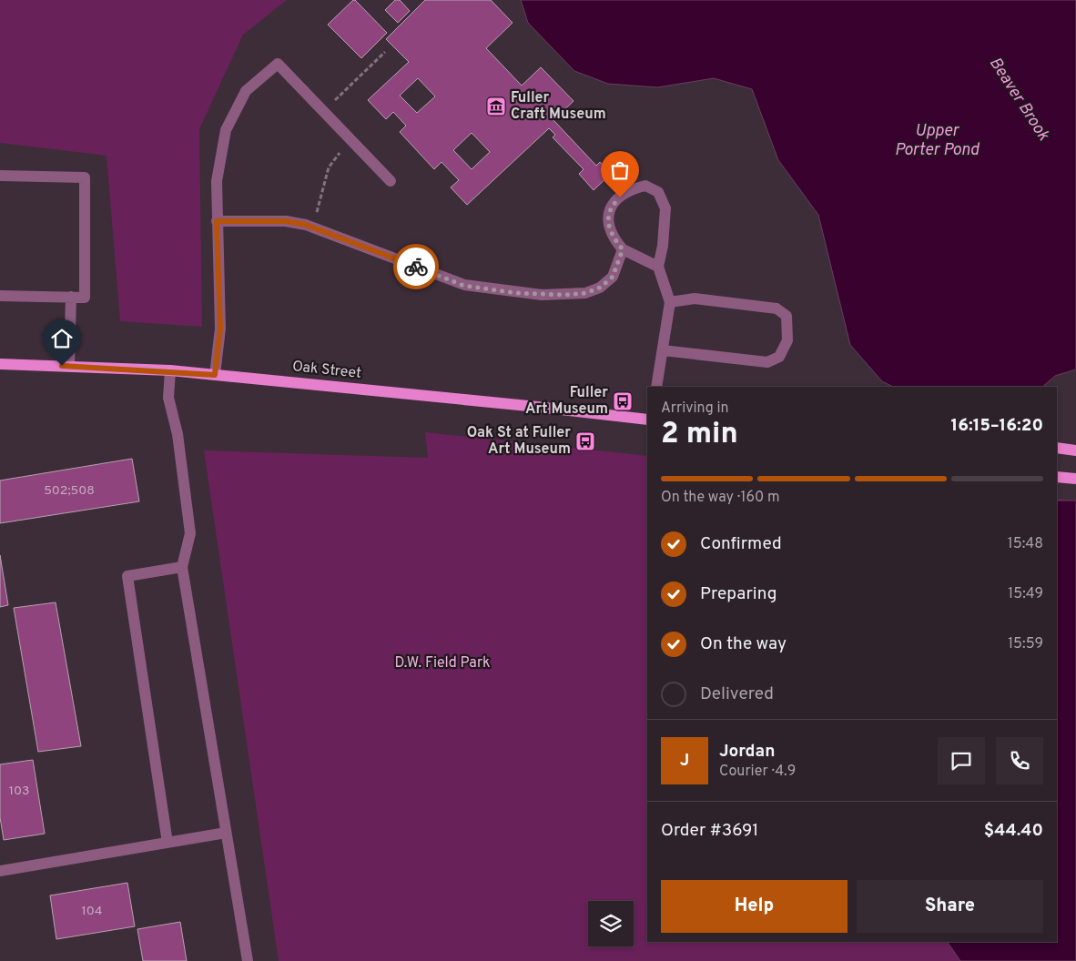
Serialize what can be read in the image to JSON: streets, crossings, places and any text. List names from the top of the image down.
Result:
{
  "streets": {
    "main road": ["Oak Street"]
  },
  "water": ["Beaver Brook", "Upper Porter Pond"],
  "parks": ["D.W. Field Park"],
  "places": {
    "museum": ["Fuller Craft Museum"],
    "bus stop": ["Fuller Art Museum", "Oak St at Fuller Art Museum"]
  },
  "house_numbers": ["502;508", "103", "104"],
  "page": {
    "heading": ["2 min", "Arriving in", "16:15–16:20"],
    "panel": [
      "Jordan",
      "Courier · 4.9",
      "Order #3691",
      "$44.40"
    ],
    "bar": "On the way · 160 m",
    "list": [
      ["Confirmed", "15:48"],
      ["Preparing", "15:49"],
      ["On the way", "15:59"],
      "Delivered"
    ],
    "round": "J",
    "buttons": ["Help", "Share"]
  }
}
